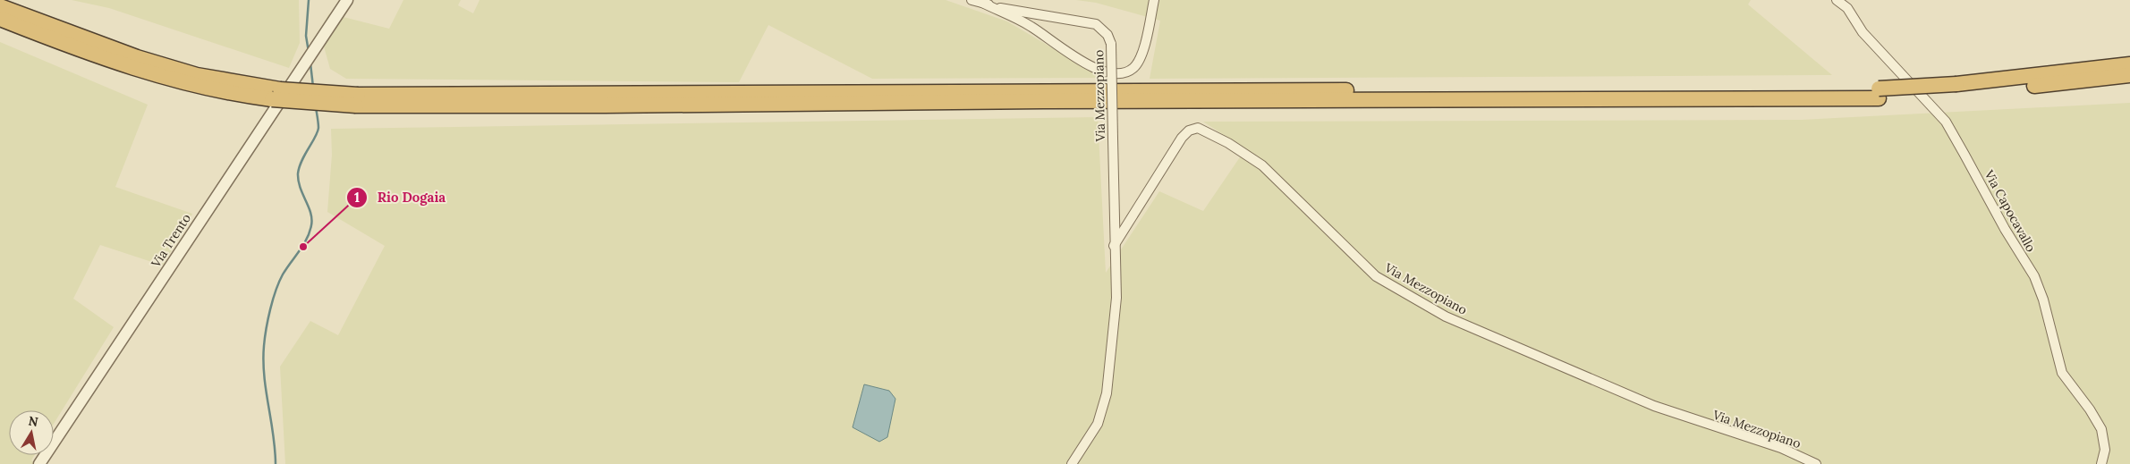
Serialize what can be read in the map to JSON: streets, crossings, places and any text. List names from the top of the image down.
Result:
{
  "streets": {
    "street": ["Via Mezzopiano", "Via Capocavallo", "Via Trento"]
  },
  "places": ["Rio Dogaia"],
  "north": "top"
}
